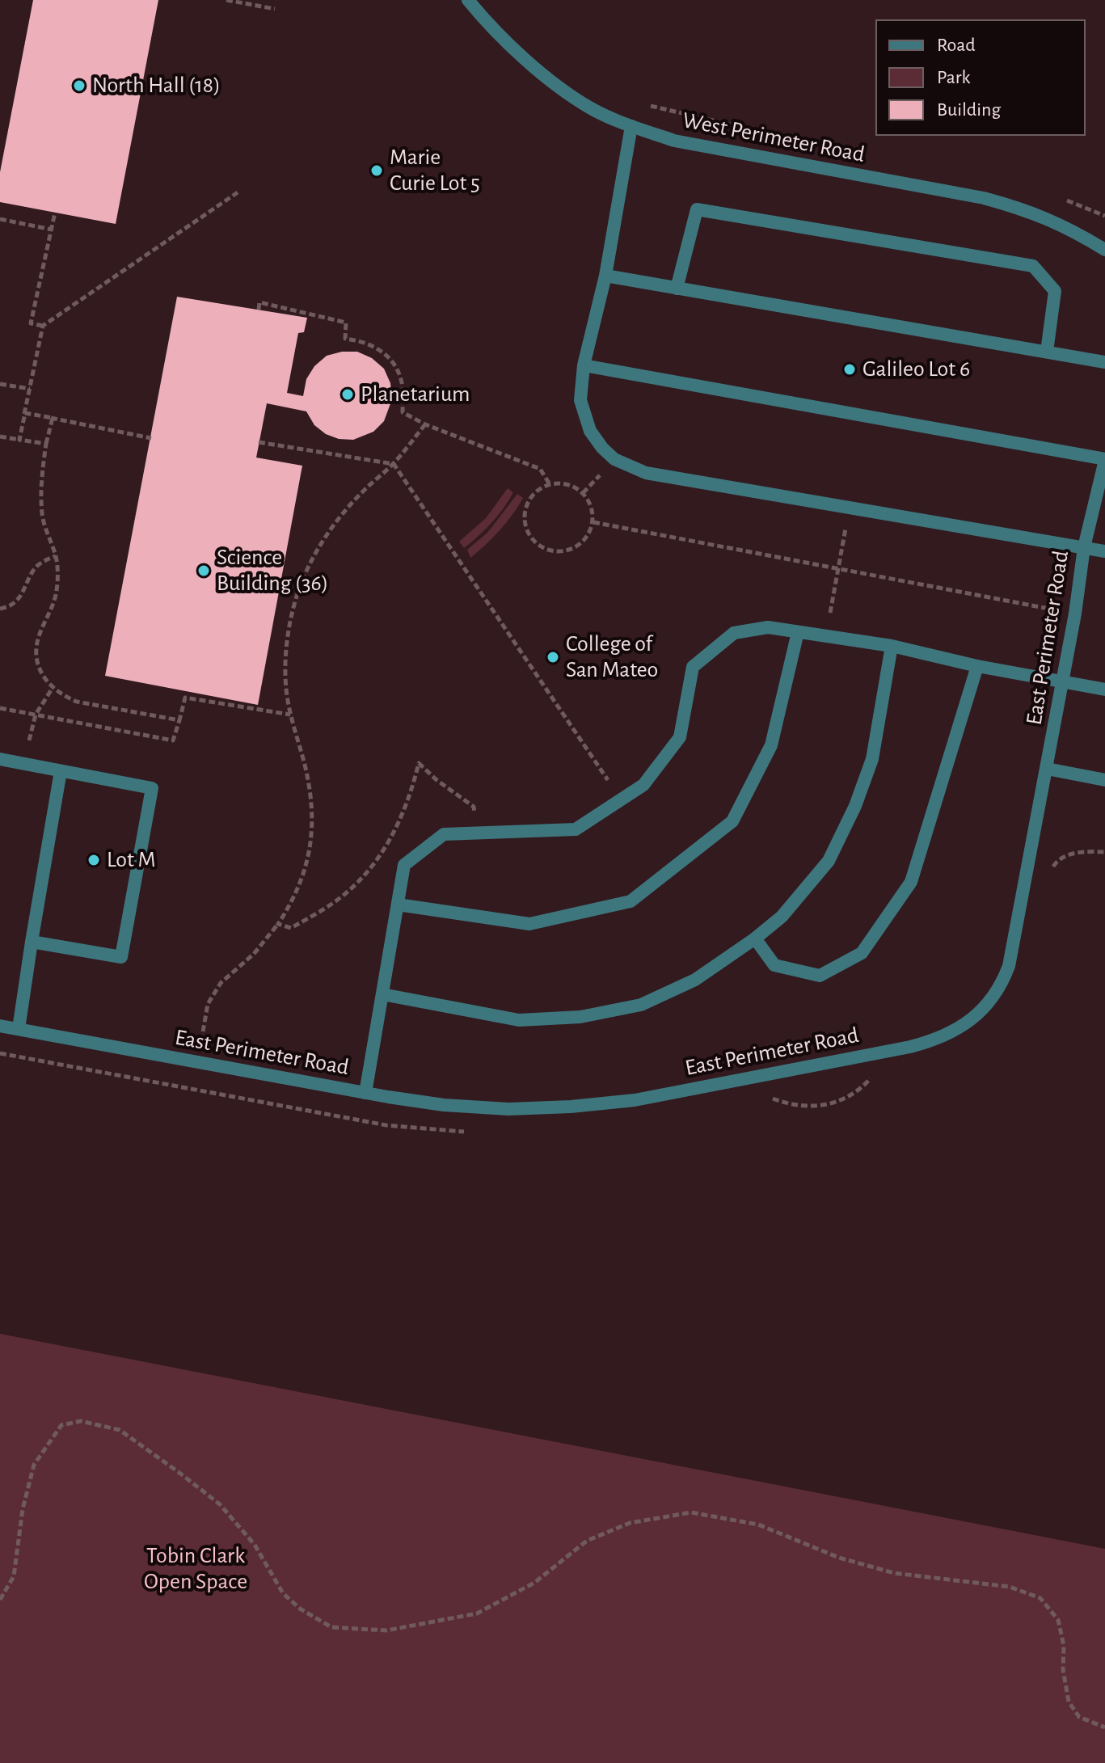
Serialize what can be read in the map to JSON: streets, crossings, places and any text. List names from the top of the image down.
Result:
{
  "streets": {
    "street": ["West Perimeter Road", "East Perimeter Road"]
  },
  "parks": ["Tobin Clark Open Space"],
  "places": [
    "North Hall (18)",
    "Marie Curie Lot 5",
    "Galileo Lot 6",
    "Planetarium",
    "Science Building (36)",
    "College of San Mateo",
    "Lot M"
  ],
  "legend": ["Road", "Park", "Building"]
}
